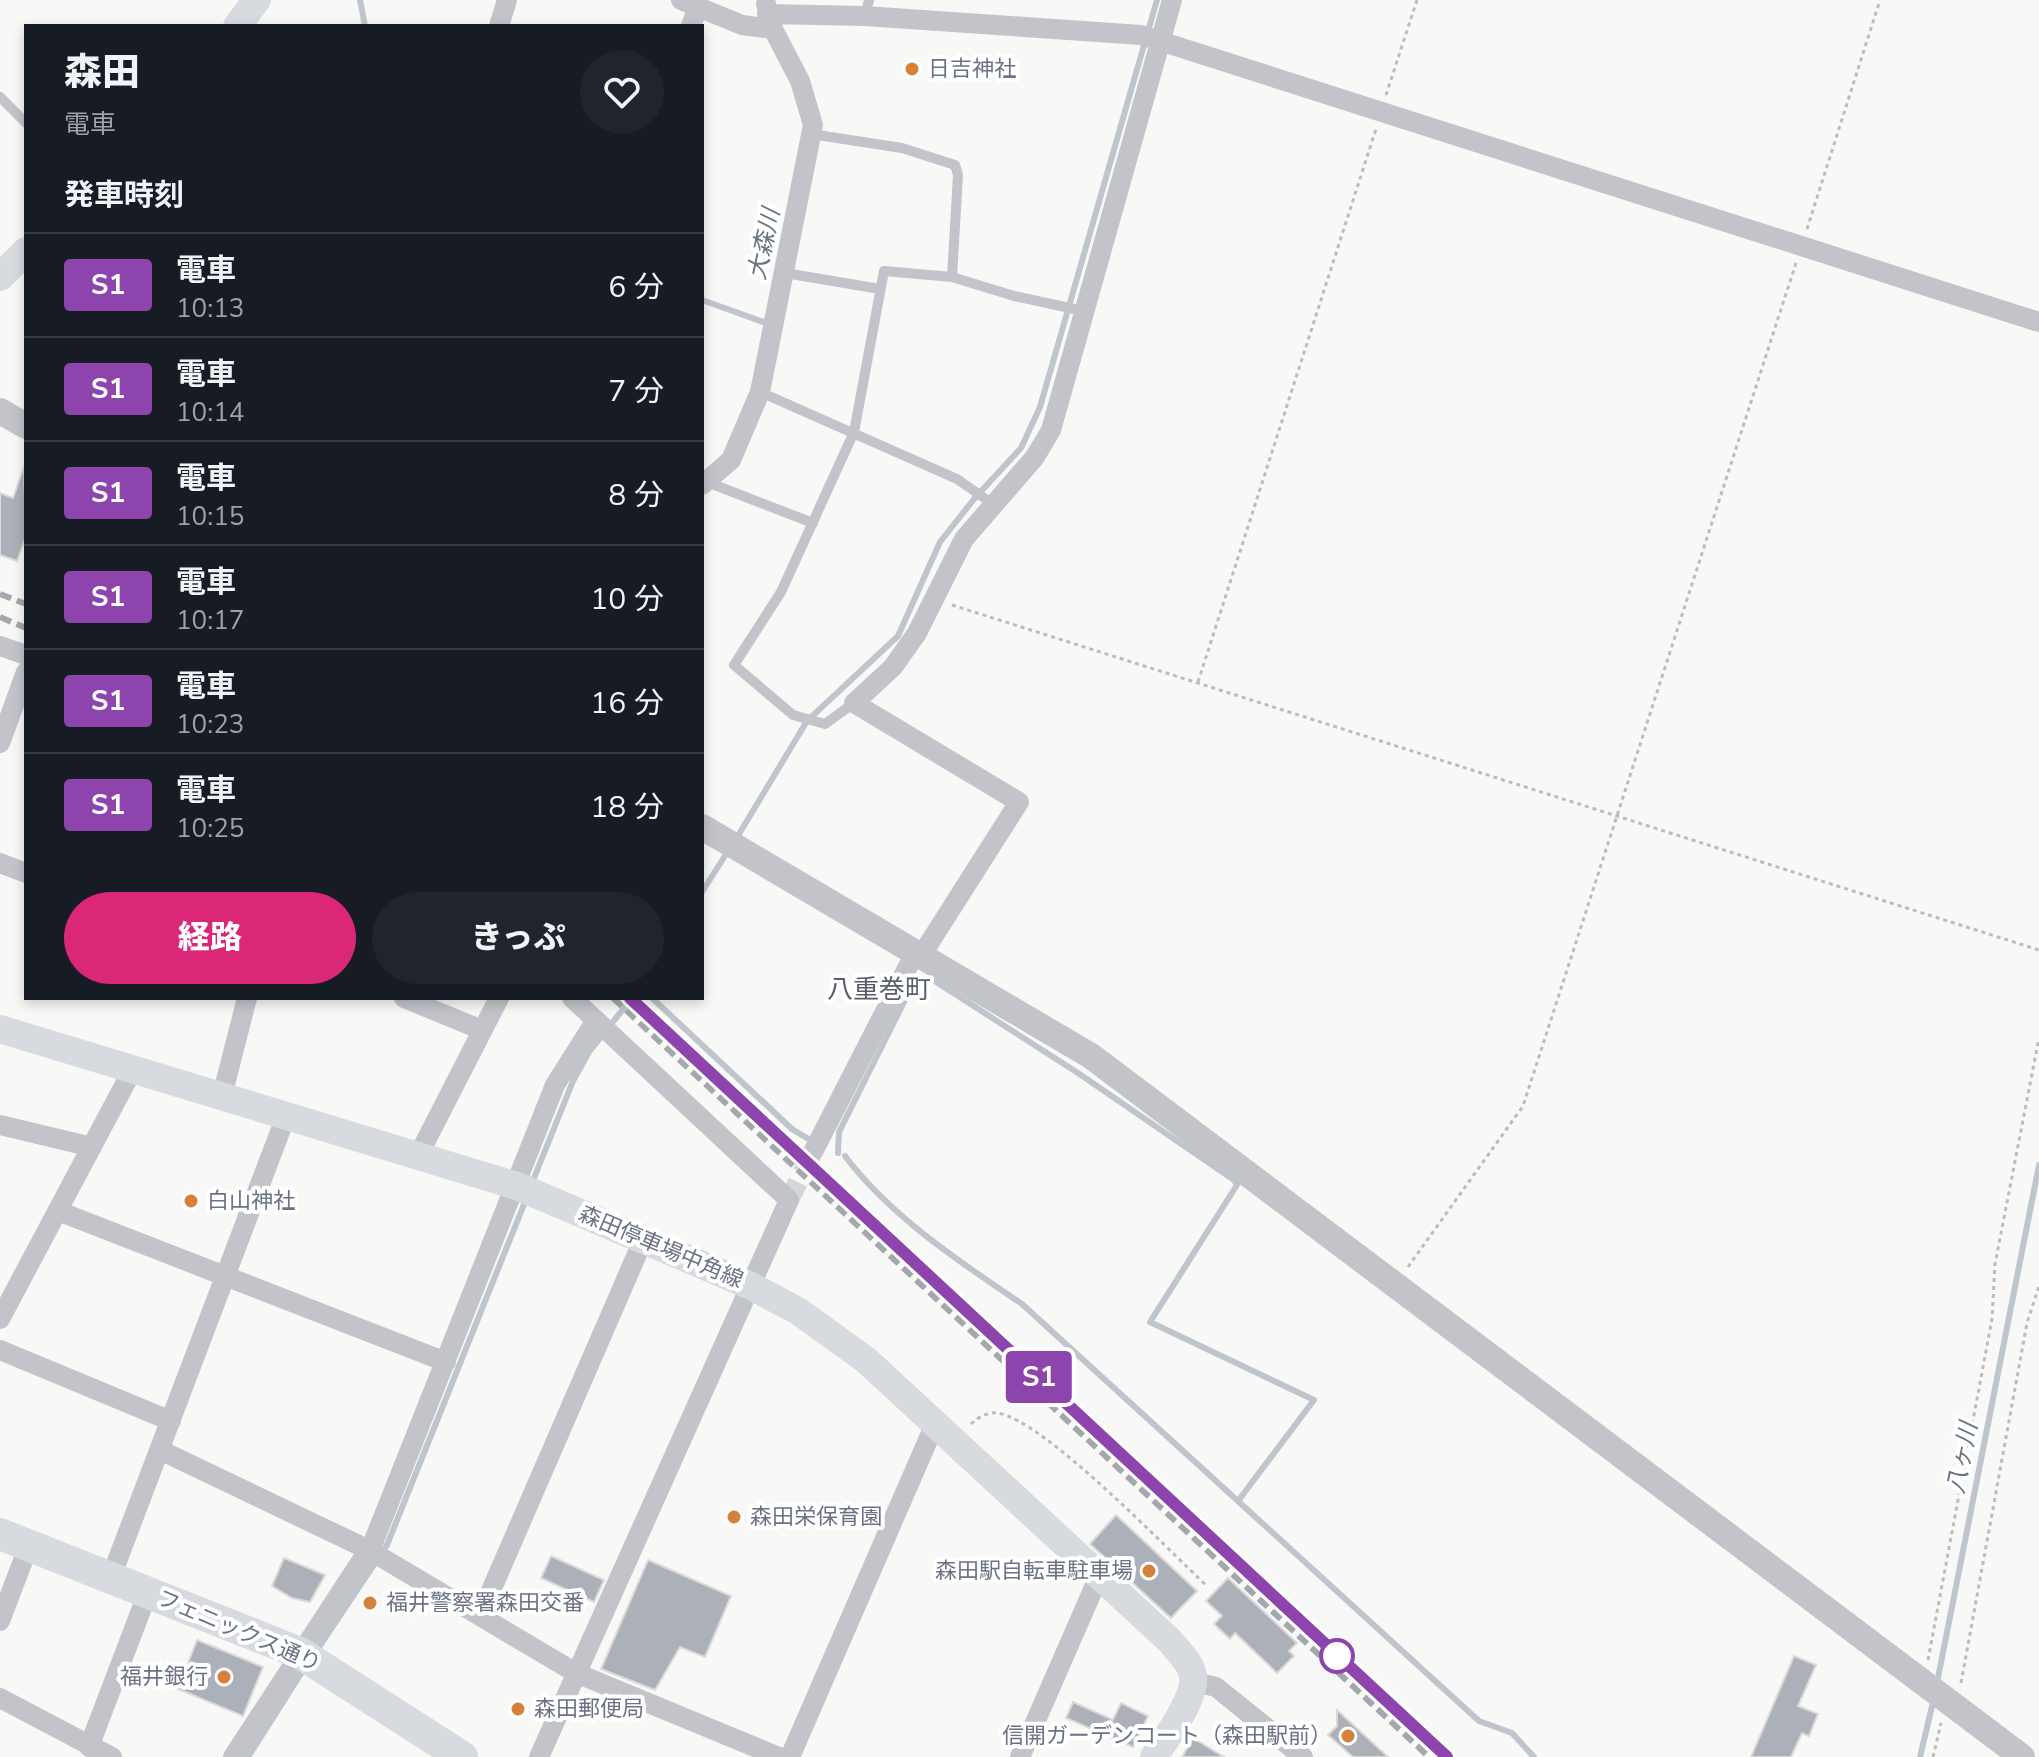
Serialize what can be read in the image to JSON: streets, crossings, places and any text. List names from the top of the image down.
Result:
{
  "streets": {
    "main road": ["森田停車場中角線", "フェニックス通り"]
  },
  "districts": ["八重巻町"],
  "water": ["大森川", "八ヶ川"],
  "places": [
    "日吉神社",
    "白山神社",
    "森田栄保育園",
    "森田駅自転車駐車場",
    "福井警察署森田交番",
    "福井銀行",
    "森田郵便局",
    "信開ガーデンコート（森田駅前）"
  ],
  "page": {
    "on_map": "S1",
    "heading": [
      ["森田", "電車"],
      "発車時刻"
    ],
    "list": [
      {
        "mark": "S1",
        "name": "電車",
        "note": "10:13",
        "value": "6 分"
      },
      {
        "mark": "S1",
        "name": "電車",
        "note": "10:14",
        "value": "7 分"
      },
      {
        "mark": "S1",
        "name": "電車",
        "note": "10:15",
        "value": "8 分"
      },
      {
        "mark": "S1",
        "name": "電車",
        "note": "10:17",
        "value": "10 分"
      },
      {
        "mark": "S1",
        "name": "電車",
        "note": "10:23",
        "value": "16 分"
      },
      {
        "mark": "S1",
        "name": "電車",
        "note": "10:25",
        "value": "18 分"
      }
    ],
    "buttons": ["経路", "きっぷ"]
  }
}
